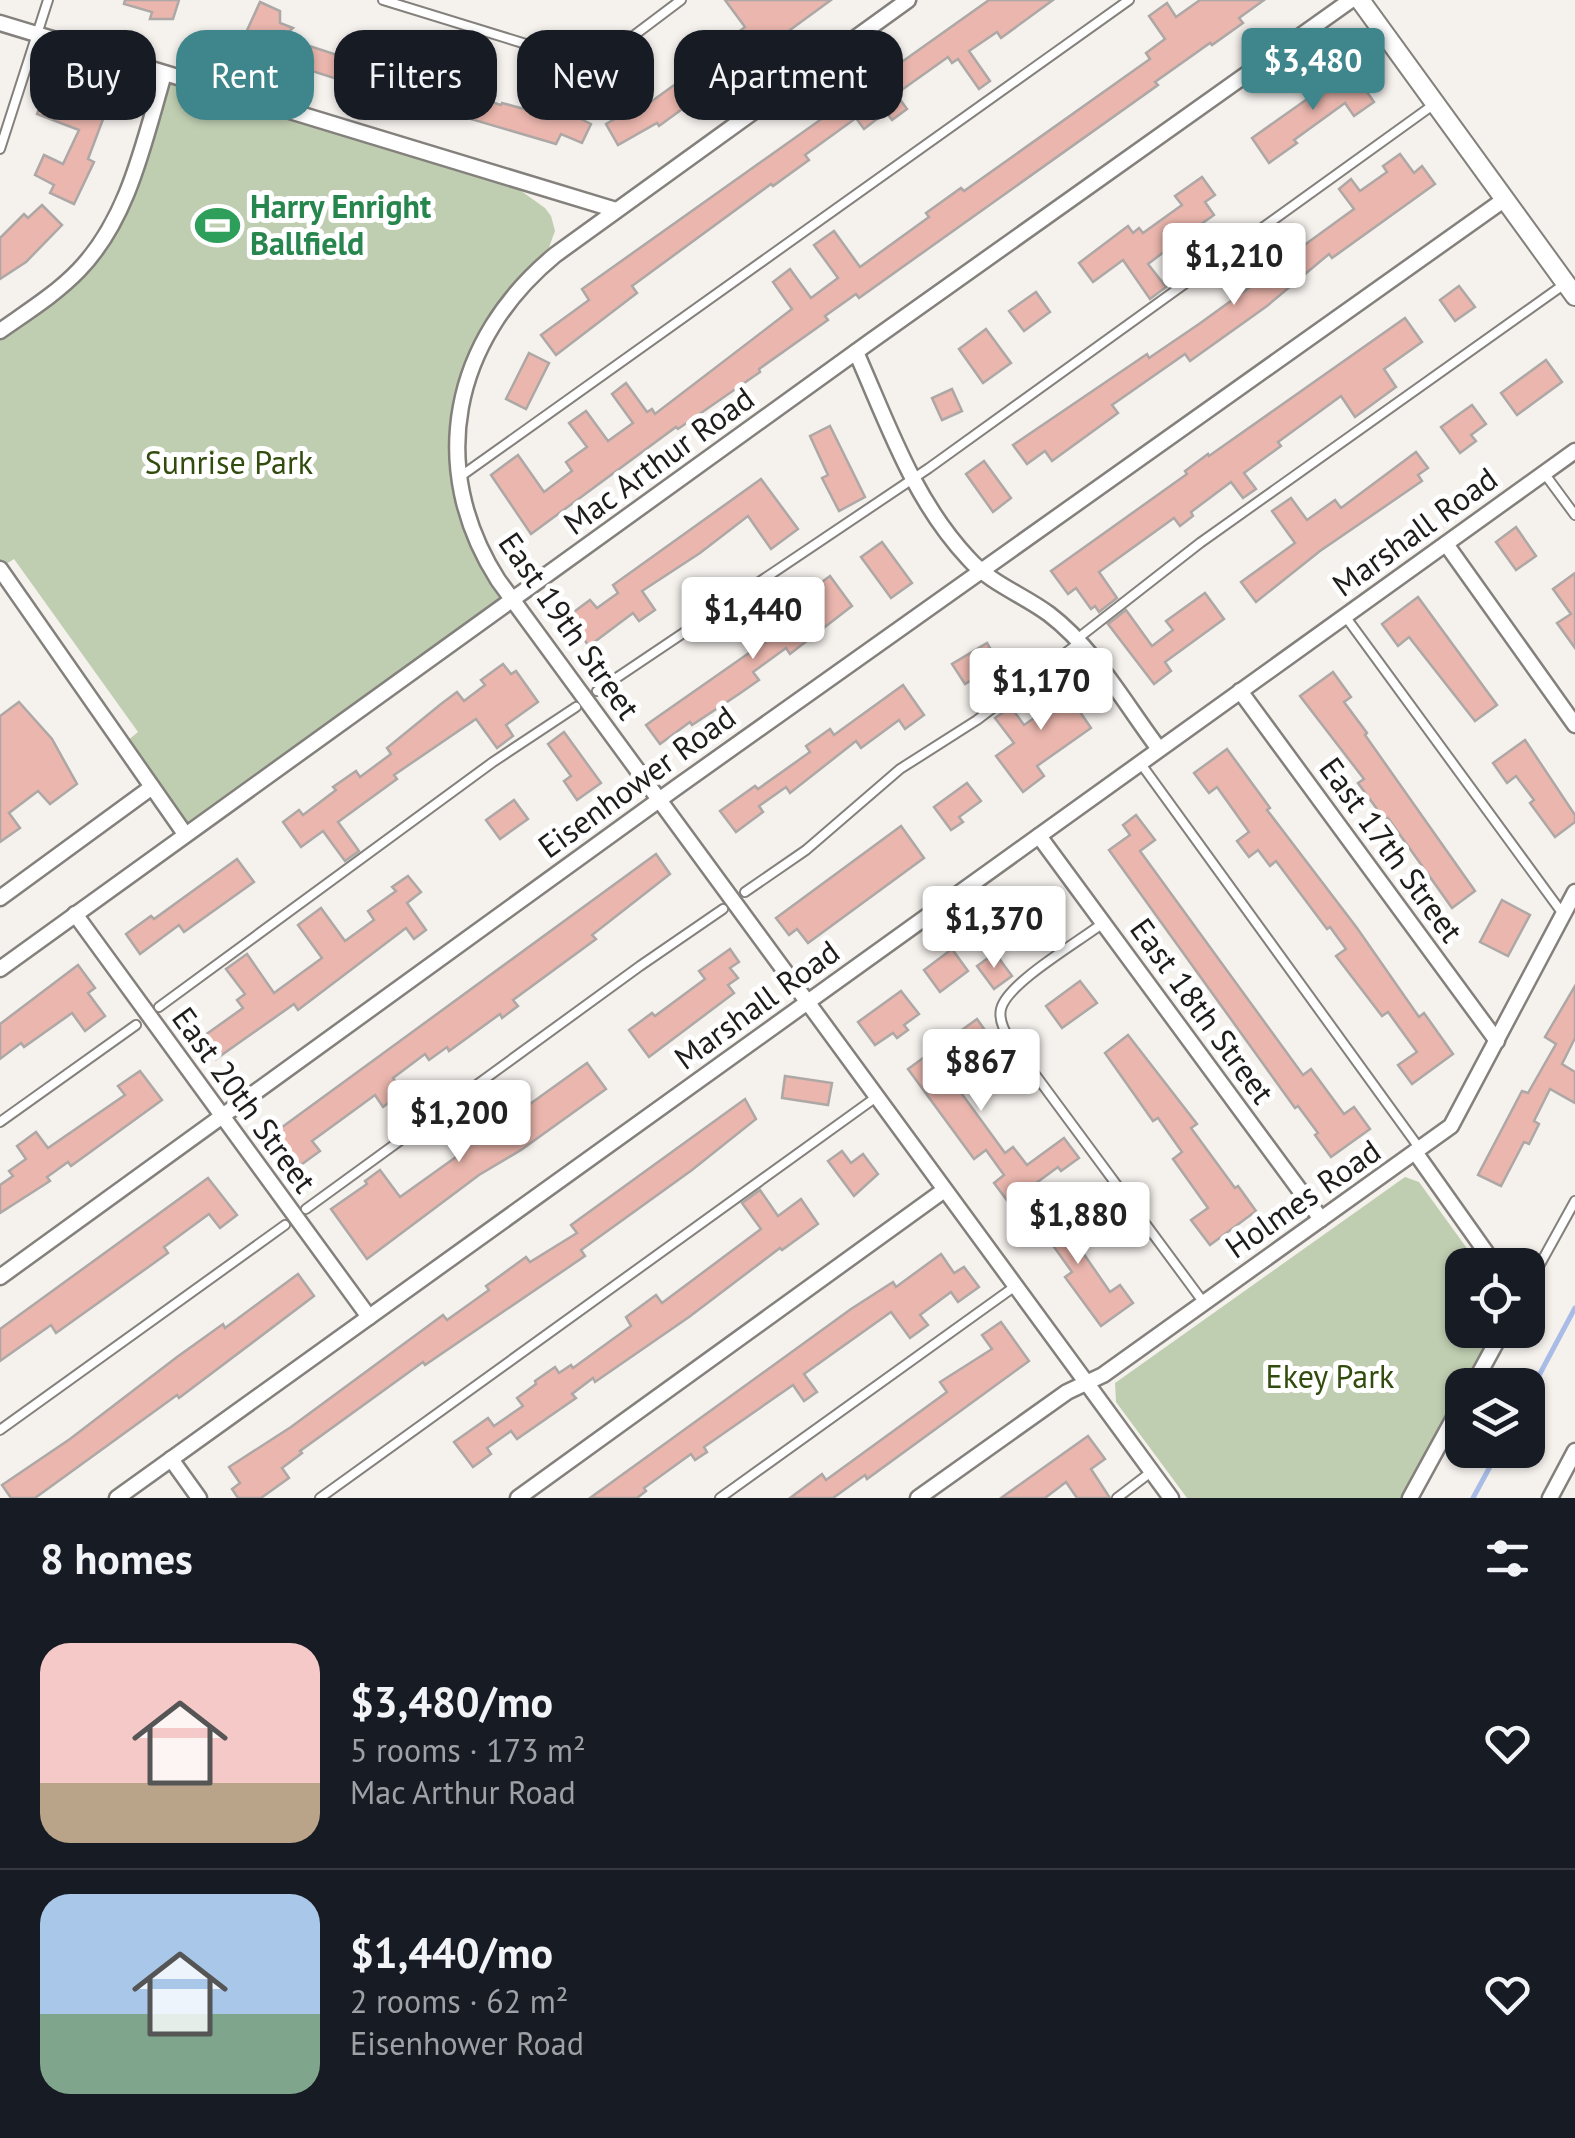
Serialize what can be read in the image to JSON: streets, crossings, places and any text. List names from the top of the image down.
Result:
{
  "streets": {
    "street": [
      "Mac Arthur Road",
      "Marshall Road",
      "East 19th Street",
      "Eisenhower Road",
      "East 17th Street",
      "East 18th Street",
      "East 20th Street",
      "Holmes Road"
    ]
  },
  "crossings": [
    ["Mac Arthur Road", "East 19th Street"],
    ["Mac Arthur Road", "East 20th Street"],
    ["Marshall Road", "East 19th Street"],
    ["Marshall Road", "East 17th Street"],
    ["Marshall Road", "East 18th Street"],
    ["Marshall Road", "East 20th Street"],
    ["East 19th Street", "Eisenhower Road"],
    ["East 19th Street", "Holmes Road"],
    ["Eisenhower Road", "East 20th Street"],
    ["East 17th Street", "Holmes Road"],
    ["East 18th Street", "Holmes Road"]
  ],
  "parks": ["Sunrise Park", "Ekey Park"],
  "places": {
    "sports": ["Harry Enright Ballfield"]
  },
  "page": {
    "price": [
      "$3,480",
      "$1,210",
      "$1,440",
      "$1,170",
      "$1,370",
      "$867",
      "$1,200",
      "$1,880"
    ],
    "chip": [
      "Buy",
      "Rent",
      "Filters",
      "New",
      "Apartment"
    ],
    "heading": "8 homes",
    "list": [
      {
        "name": "$3,480/mo",
        "note": "5 rooms · 173 m² · Mac Arthur Road"
      },
      {
        "name": "$1,440/mo",
        "note": "2 rooms · 62 m² · Eisenhower Road"
      }
    ]
  }
}
